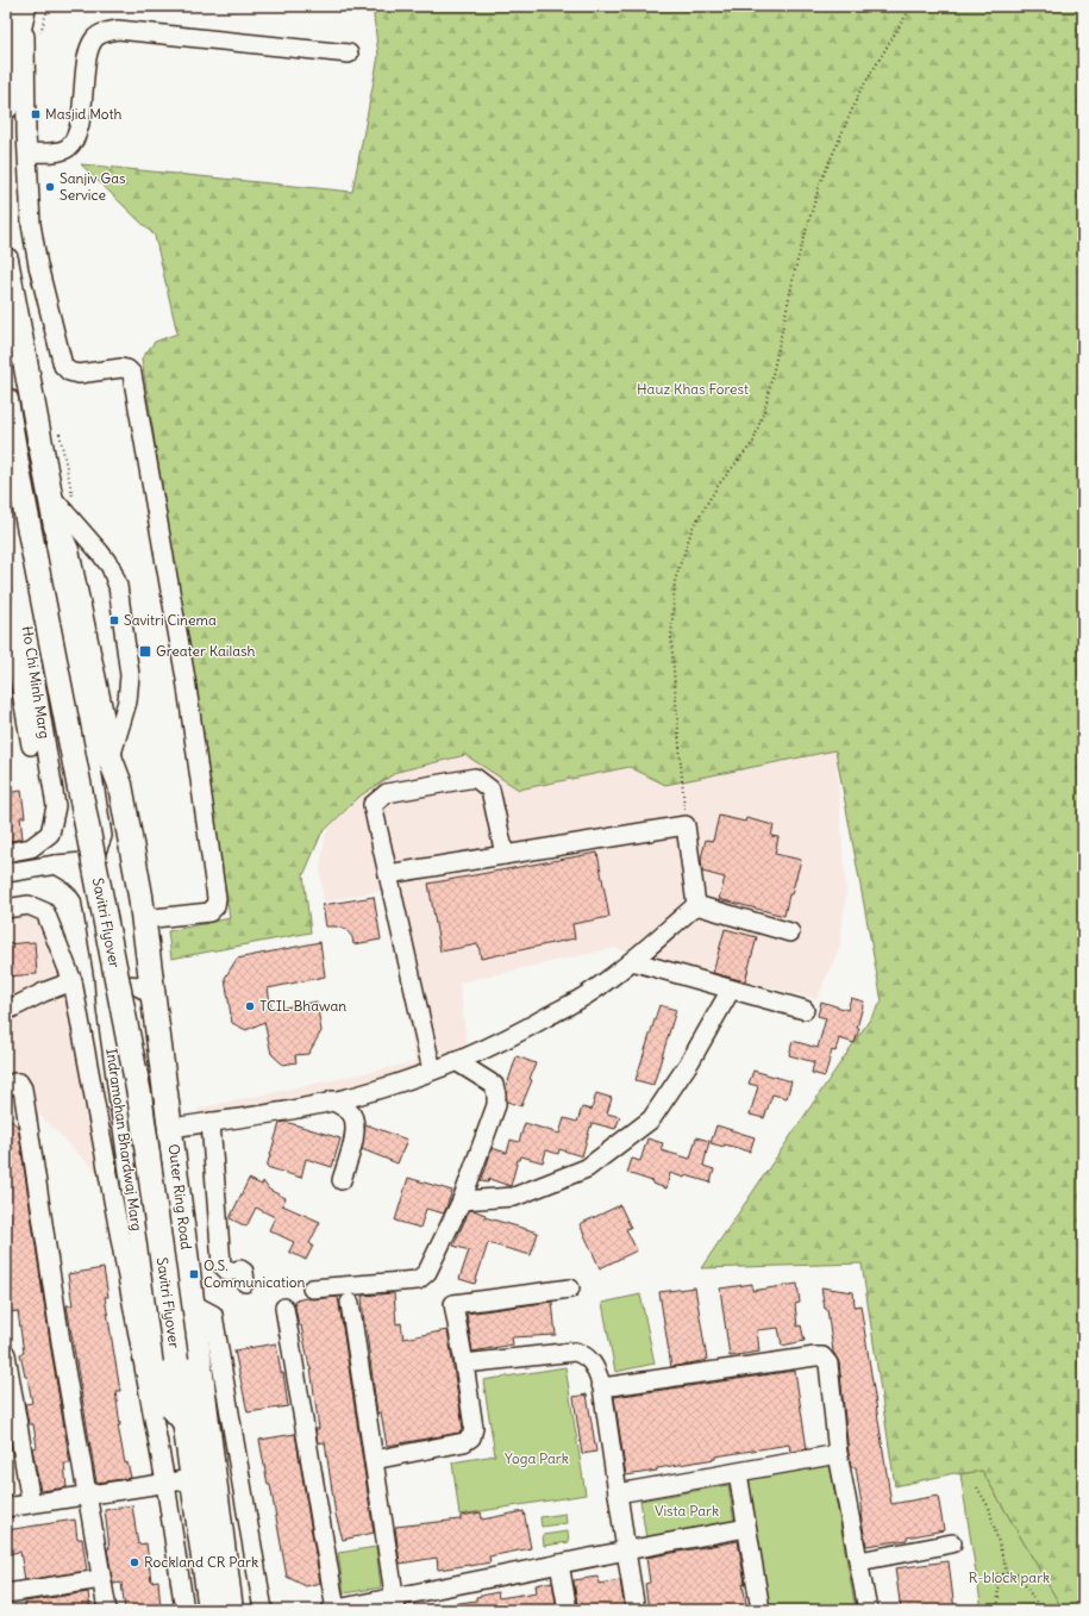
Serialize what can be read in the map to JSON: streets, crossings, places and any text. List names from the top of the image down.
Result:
{
  "streets": {
    "main road": ["Savitri Flyover", "Outer Ring Road"],
    "street": ["Ho Chi Minh Marg", "Indramohan Bhardwaj Marg"]
  },
  "crossings": [
    ["Savitri Flyover", "Indramohan Bhardwaj Marg"]
  ],
  "parks": [
    "Hauz Khas Forest",
    "Yoga Park",
    "Vista Park",
    "R-block park"
  ],
  "places": {
    "transit": [
      "Masjid Moth",
      "Savitri Cinema",
      "Greater Kailash",
      "O.S. Communication"
    ],
    "other": ["Sanjiv Gas Service", "TCIL Bhawan", "Rockland CR Park"]
  }
}
